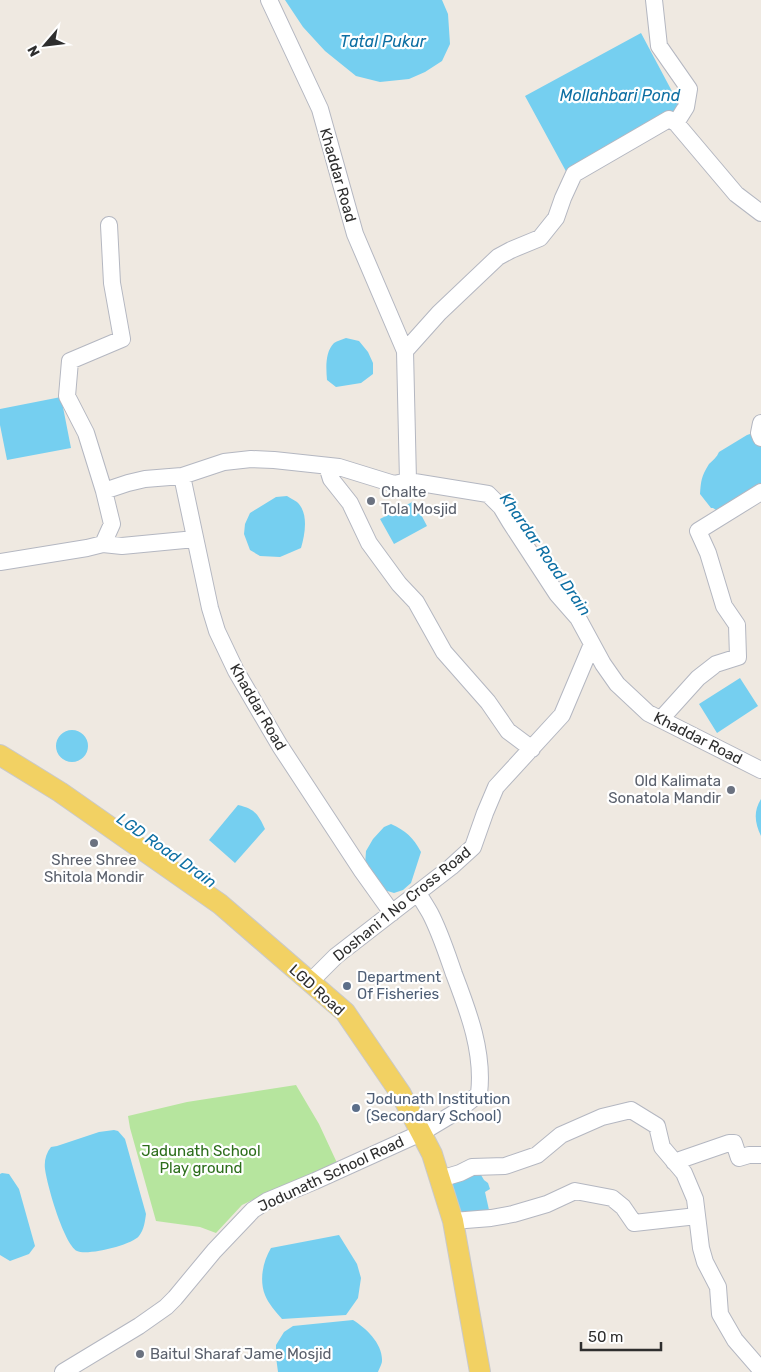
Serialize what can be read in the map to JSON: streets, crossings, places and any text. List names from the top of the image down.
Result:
{
  "streets": {
    "main road": ["LGD Road"],
    "street": ["Khaddar Road", "Doshani 1 No Cross Road", "Jodunath School Road"]
  },
  "crossings": [
    ["Khaddar Road", "Doshani 1 No Cross Road"],
    ["Doshani 1 No Cross Road", "LGD Road"],
    ["Doshani 1 No Cross Road", "Jodunath School Road"],
    ["LGD Road", "Jodunath School Road"]
  ],
  "water": [
    "Tatal Pukur",
    "Mollahbari Pond",
    "Khardar Road Drain",
    "LGD Road Drain"
  ],
  "parks": ["Jadunath School Play ground"],
  "places": [
    "Chalte Tola Mosjid",
    "Old Kalimata Sonatola Mandir",
    "Shree Shree Shitola Mondir",
    "Department Of Fisheries",
    "Jodunath Institution (Secondary School)",
    "Baitul Sharaf Jame Mosjid"
  ],
  "scale_bar": "50 m",
  "north": "bottom left"
}
